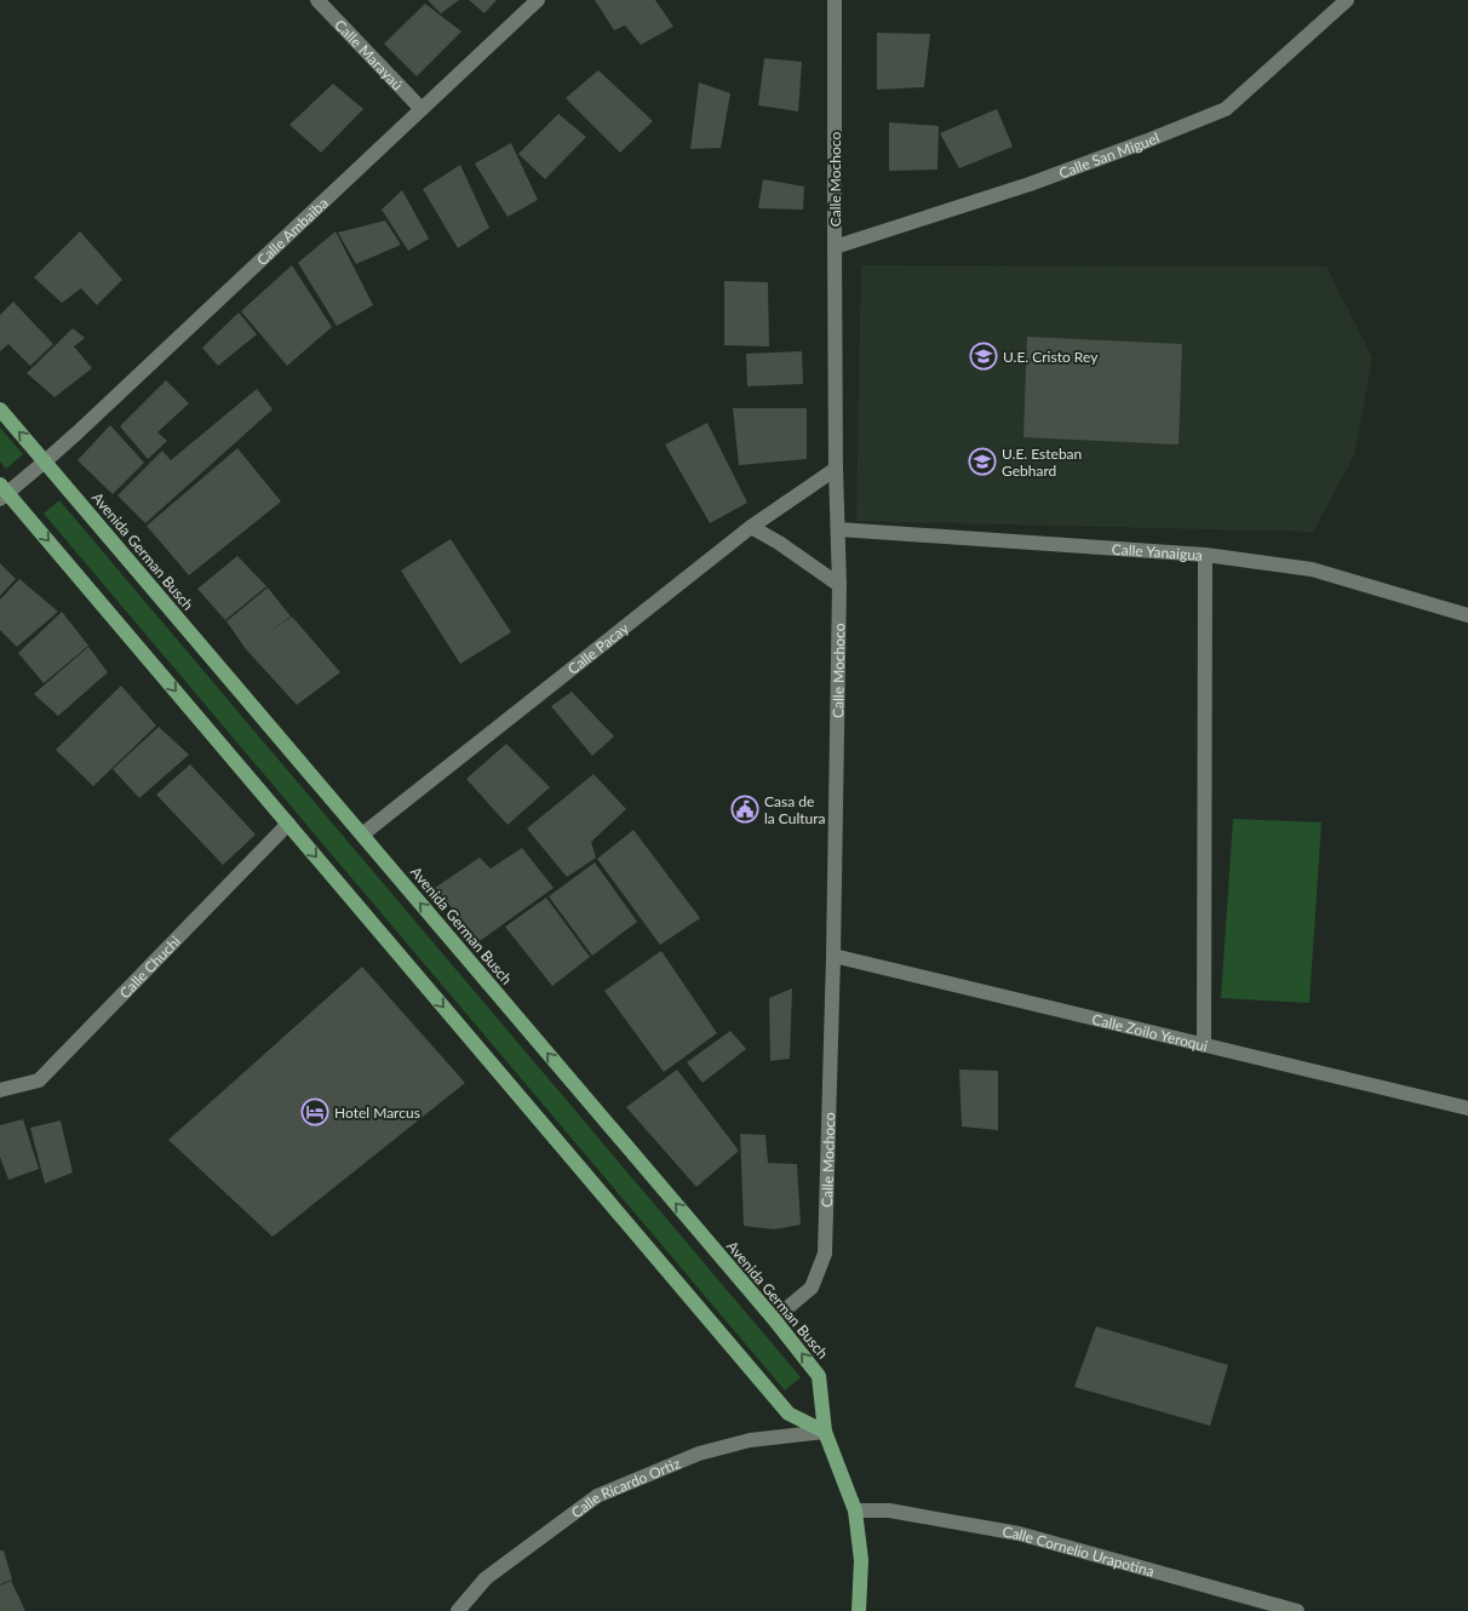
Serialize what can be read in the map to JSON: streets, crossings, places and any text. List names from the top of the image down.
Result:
{
  "streets": {
    "main road": ["Avenida German Busch"],
    "street": [
      "Calle Marayaú",
      "Calle San Miguel",
      "Calle Mochoco",
      "Calle Ambaiba",
      "Calle Yanaigua",
      "Calle Pacay",
      "Calle Chuchi",
      "Calle Zoilo Yeroqui",
      "Calle Ricardo Ortiz",
      "Calle Cornelio Urapotina"
    ]
  },
  "crossings": [
    ["Calle Marayaú", "Calle Ambaiba"],
    ["Calle San Miguel", "Calle Mochoco"],
    ["Calle Mochoco", "Avenida German Busch"],
    ["Calle Mochoco", "Calle Yanaigua"],
    ["Calle Mochoco", "Calle Pacay"],
    ["Calle Mochoco", "Calle Zoilo Yeroqui"],
    ["Calle Ambaiba", "Avenida German Busch"],
    ["Avenida German Busch", "Calle Pacay"],
    ["Avenida German Busch", "Calle Ricardo Ortiz"],
    ["Avenida German Busch", "Calle Cornelio Urapotina"]
  ],
  "places": {
    "school or university": ["U.E. Cristo Rey", "U.E. Esteban Gebhard"],
    "public building": ["Casa de la Cultura"],
    "hotel": ["Hotel Marcus"]
  }
}
